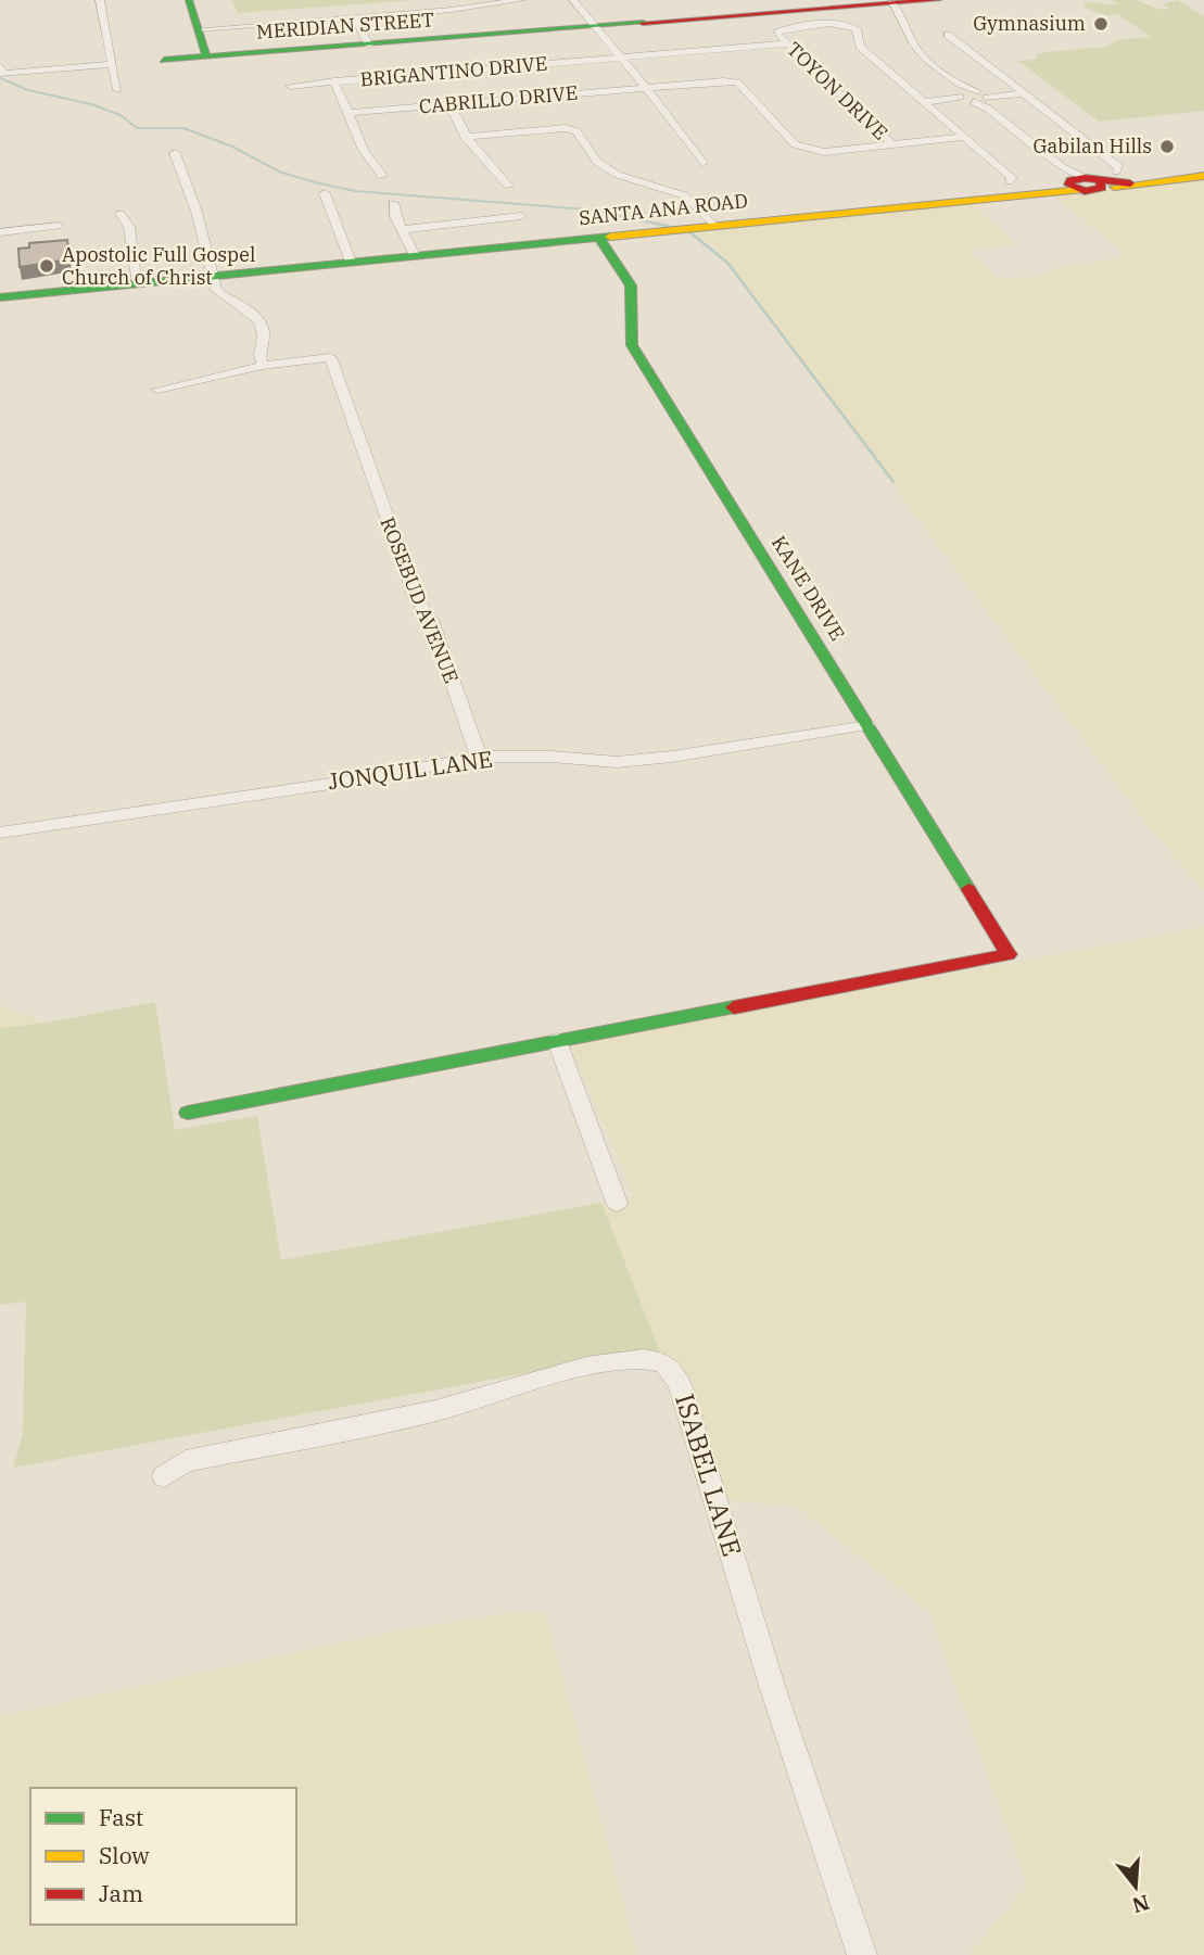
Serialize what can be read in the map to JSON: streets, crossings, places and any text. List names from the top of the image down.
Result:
{
  "streets": {
    "street": [
      "MERIDIAN STREET",
      "BRIGANTINO DRIVE",
      "TOYON DRIVE",
      "CABRILLO DRIVE",
      "SANTA ANA ROAD",
      "KANE DRIVE",
      "ROSEBUD AVENUE",
      "JONQUIL LANE",
      "ISABEL LANE"
    ]
  },
  "crossings": [
    ["BRIGANTINO DRIVE", "TOYON DRIVE"],
    ["TOYON DRIVE", "CABRILLO DRIVE"],
    ["SANTA ANA ROAD", "KANE DRIVE"],
    ["KANE DRIVE", "JONQUIL LANE"],
    ["ROSEBUD AVENUE", "JONQUIL LANE"]
  ],
  "places": ["Gymnasium", "Gabilan Hills", "Apostolic Full Gospel Church of Christ"],
  "legend": ["Fast", "Slow", "Jam"],
  "north": "bottom"
}
